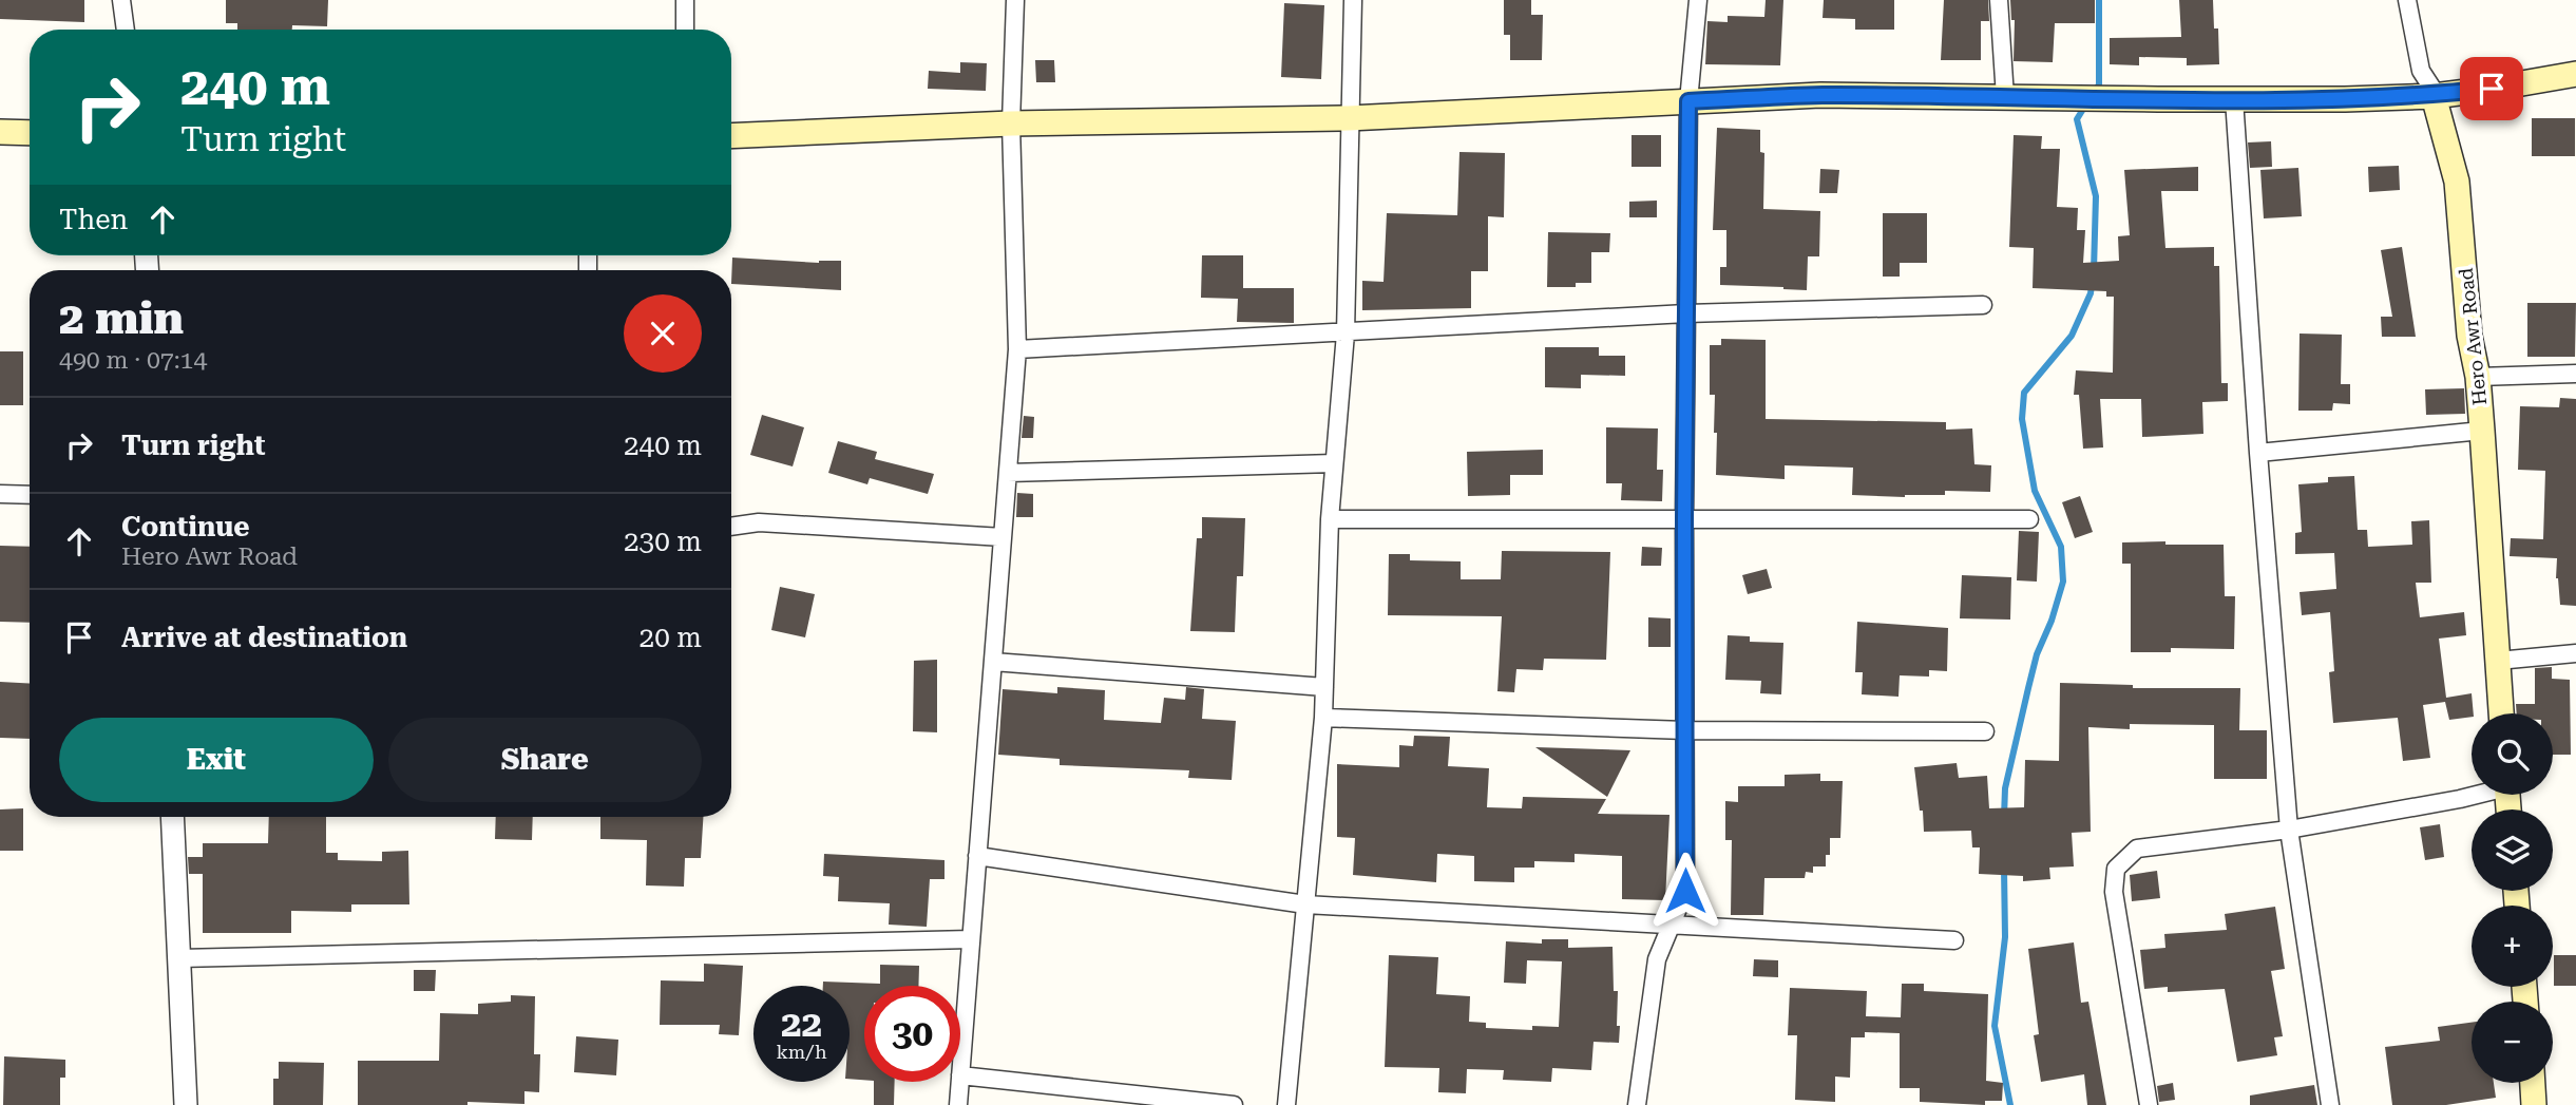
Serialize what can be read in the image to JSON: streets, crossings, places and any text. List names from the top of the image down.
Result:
{
  "streets": {
    "main road": ["Hero Awr Road"]
  },
  "page": {
    "turn": ["240 m", "Turn right"],
    "then": "Then",
    "heading": ["2 min", "490 m · 07:14"],
    "list": [
      {
        "name": "Turn right",
        "value": "240 m"
      },
      {
        "name": "Continue",
        "note": "Hero Awr Road",
        "value": "230 m"
      },
      {
        "name": "Arrive at destination",
        "value": "20 m"
      }
    ],
    "buttons": ["Exit", "Share"],
    "map_buttons": ["+", "−"],
    "speed": "22 km/h",
    "limit": "30"
  }
}
